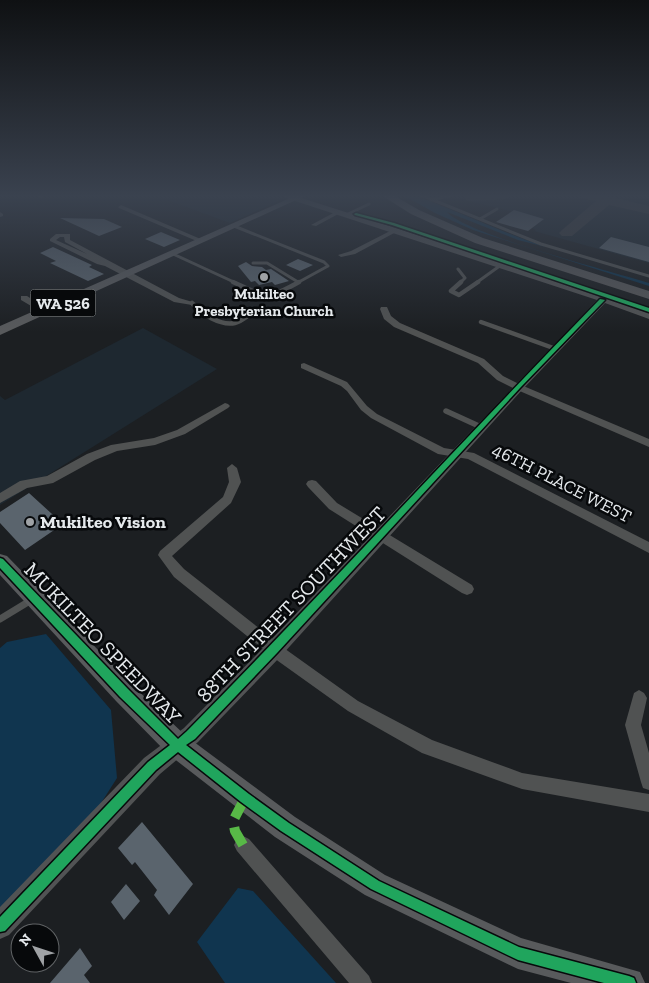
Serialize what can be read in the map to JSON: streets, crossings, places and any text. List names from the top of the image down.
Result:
{
  "streets": {
    "main road": ["WA 526", "MUKILTEO SPEEDWAY"],
    "street": ["46TH PLACE WEST", "88TH STREET SOUTHWEST"]
  },
  "crossings": [
    ["46TH PLACE WEST", "88TH STREET SOUTHWEST"],
    ["88TH STREET SOUTHWEST", "MUKILTEO SPEEDWAY"]
  ],
  "places": ["Mukilteo Presbyterian Church", "Mukilteo Vision"],
  "north": "top left"
}
